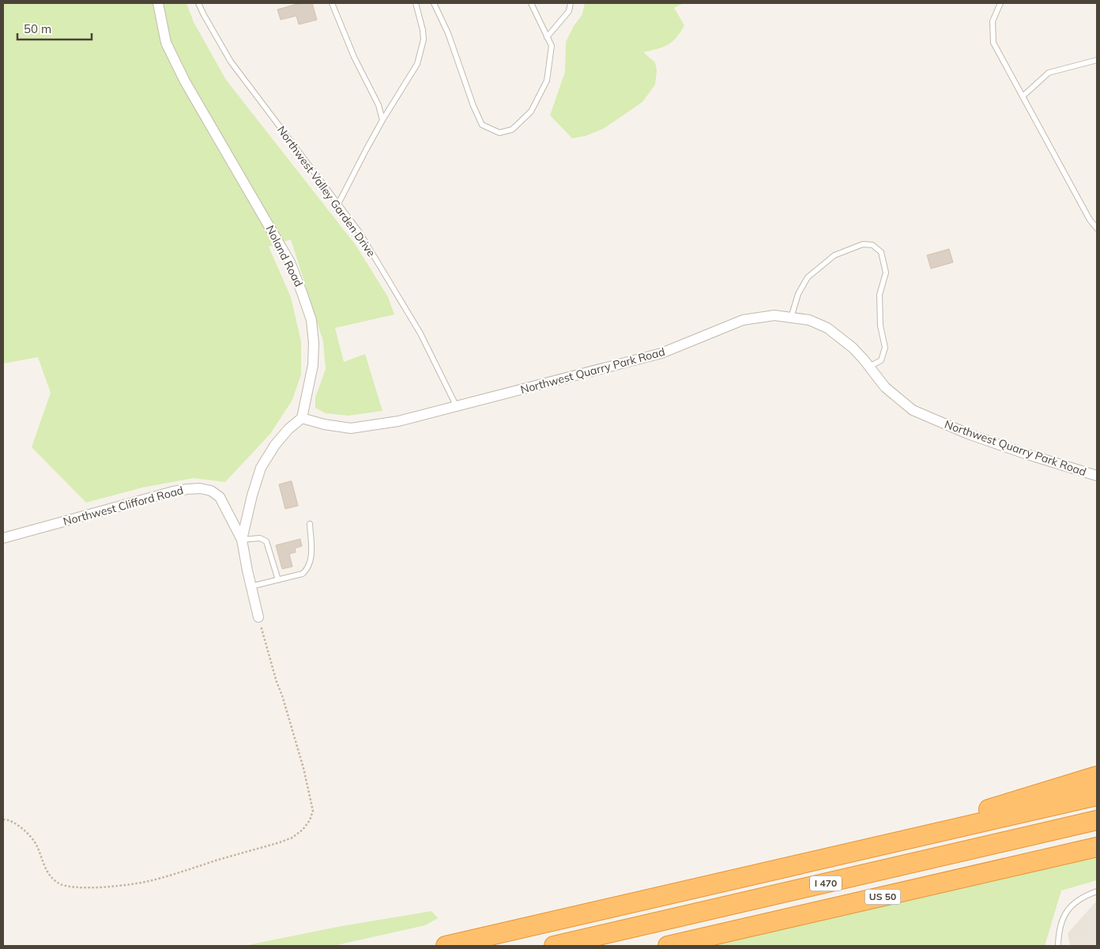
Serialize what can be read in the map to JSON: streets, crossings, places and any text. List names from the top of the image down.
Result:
{
  "streets": {
    "highway": ["I 470", "US 50"],
    "street": ["Noland Road", "Northwest Quarry Park Road", "Northwest Clifford Road"],
    "lane": ["Northwest Valley Garden Drive"]
  },
  "crossings": [
    ["Northwest Valley Garden Drive", "Northwest Quarry Park Road"],
    ["Noland Road", "Northwest Quarry Park Road"]
  ],
  "scale_bar": "50 m"
}
